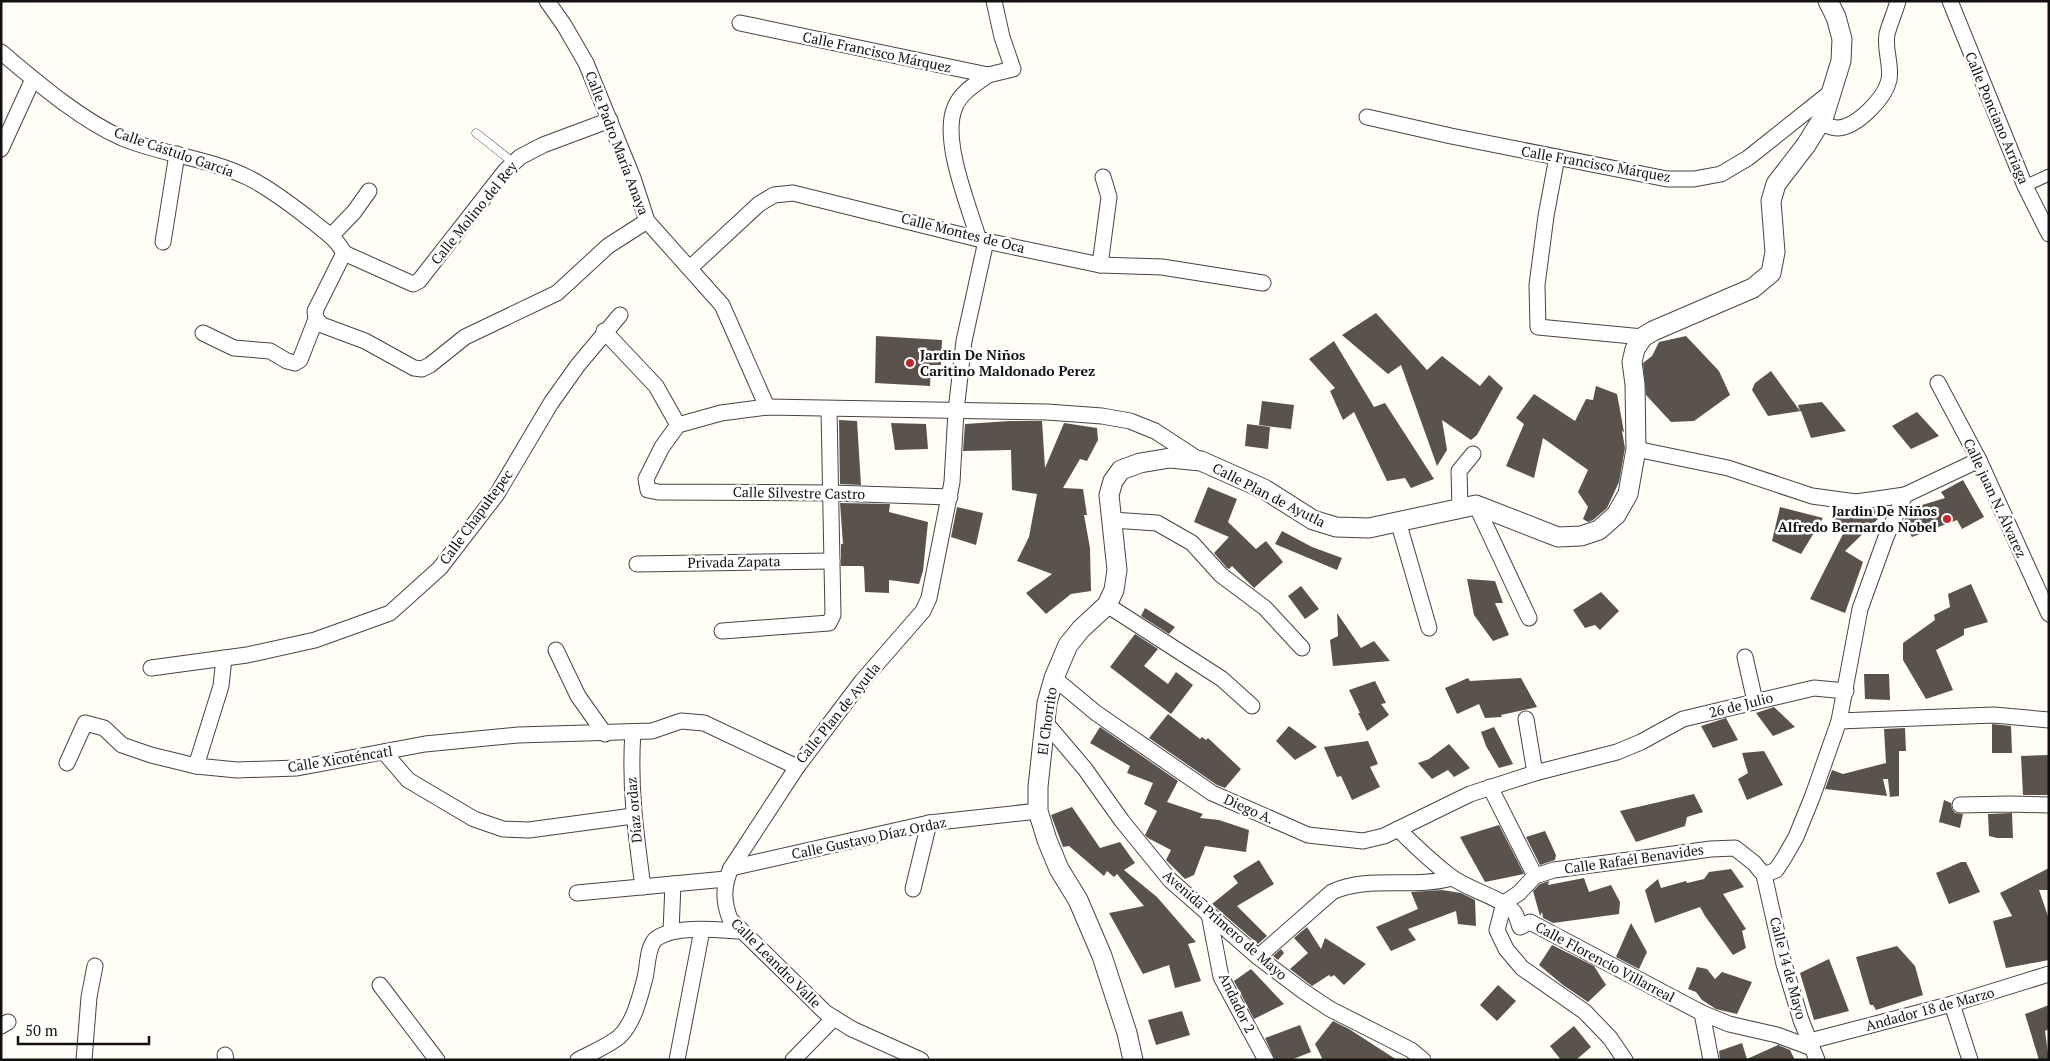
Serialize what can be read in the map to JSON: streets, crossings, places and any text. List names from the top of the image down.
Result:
{
  "streets": {
    "street": [
      "Calle Francisco Márquez",
      "Calle Ponciano Arriaga",
      "Calle Padro María Anaya",
      "Calle Cástulo García",
      "Calle Molino del Rey",
      "Calle Montes de Oca",
      "Calle Silvestre Castro",
      "Calle Plan de Ayutla",
      "Calle juan N. Álvarez",
      "Calle Chapultepec",
      "Privada Zapata",
      "26 de Julio",
      "El Chorrito",
      "Calle Xicoténcatl",
      "Diego A.",
      "Díaz ordaz",
      "Calle Gustavo Díaz Ordaz",
      "Calle Rafaél Benavides",
      "Avenida Primero de Mayo",
      "Calle Florencio Villarreal",
      "Calle Leandro Valle",
      "Calle 14 de Mayo",
      "Andador 2",
      "Andador 18 de Marzo"
    ]
  },
  "crossings": [
    ["Calle Francisco Márquez", "Calle Plan de Ayutla"],
    ["Calle Padro María Anaya", "Calle Molino del Rey"],
    ["Calle Padro María Anaya", "Calle Montes de Oca"],
    ["Calle Padro María Anaya", "Calle Plan de Ayutla"],
    ["Calle Cástulo García", "Calle Molino del Rey"],
    ["Calle Montes de Oca", "Calle Plan de Ayutla"],
    ["Calle Silvestre Castro", "Calle Plan de Ayutla"],
    ["Calle Plan de Ayutla", "El Chorrito"],
    ["Calle Plan de Ayutla", "Calle Xicoténcatl"],
    ["Calle Plan de Ayutla", "Díaz ordaz"],
    ["Calle Plan de Ayutla", "Calle Leandro Valle"],
    ["26 de Julio", "Diego A."],
    ["El Chorrito", "Diego A."],
    ["El Chorrito", "Calle Gustavo Díaz Ordaz"],
    ["El Chorrito", "Avenida Primero de Mayo"],
    ["Díaz ordaz", "Calle Gustavo Díaz Ordaz"],
    ["Calle Gustavo Díaz Ordaz", "Calle Leandro Valle"],
    ["Calle Rafaél Benavides", "Calle 14 de Mayo"],
    ["Avenida Primero de Mayo", "Andador 2"],
    ["Calle Florencio Villarreal", "Calle 14 de Mayo"],
    ["Calle Florencio Villarreal", "Andador 18 de Marzo"],
    ["Calle 14 de Mayo", "Andador 18 de Marzo"]
  ],
  "places": ["Jardin De Niños Caritino Maldonado Perez", "Jardin De Niños Alfredo Bernardo Nobel"],
  "scale_bar": "50 m"
}
